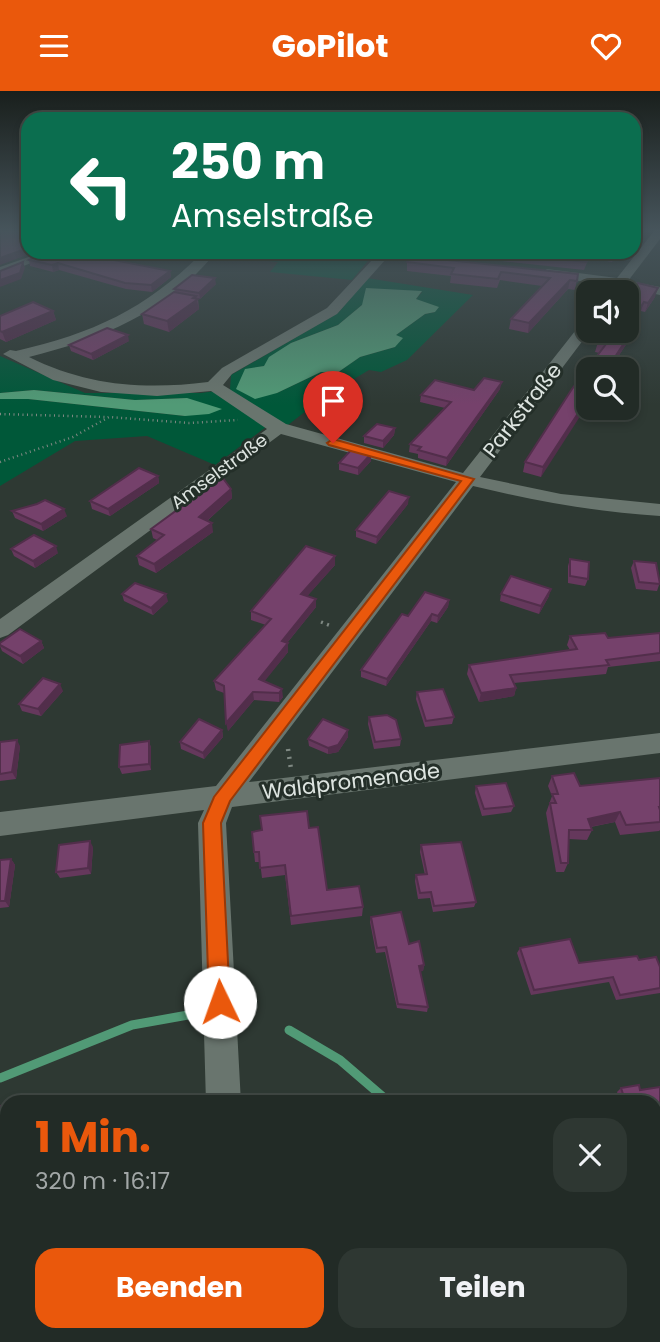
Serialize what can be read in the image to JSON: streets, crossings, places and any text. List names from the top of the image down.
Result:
{
  "streets": {
    "street": ["Parkstraße", "Amselstraße", "Waldpromenade"]
  },
  "crossings": [
    ["Parkstraße", "Amselstraße"],
    ["Parkstraße", "Waldpromenade"]
  ],
  "page": {
    "header": "GoPilot",
    "turn": ["250 m", "Amselstraße"],
    "heading": ["1 Min.", "320 m · 16:17"],
    "buttons": ["Beenden", "Teilen"]
  }
}
